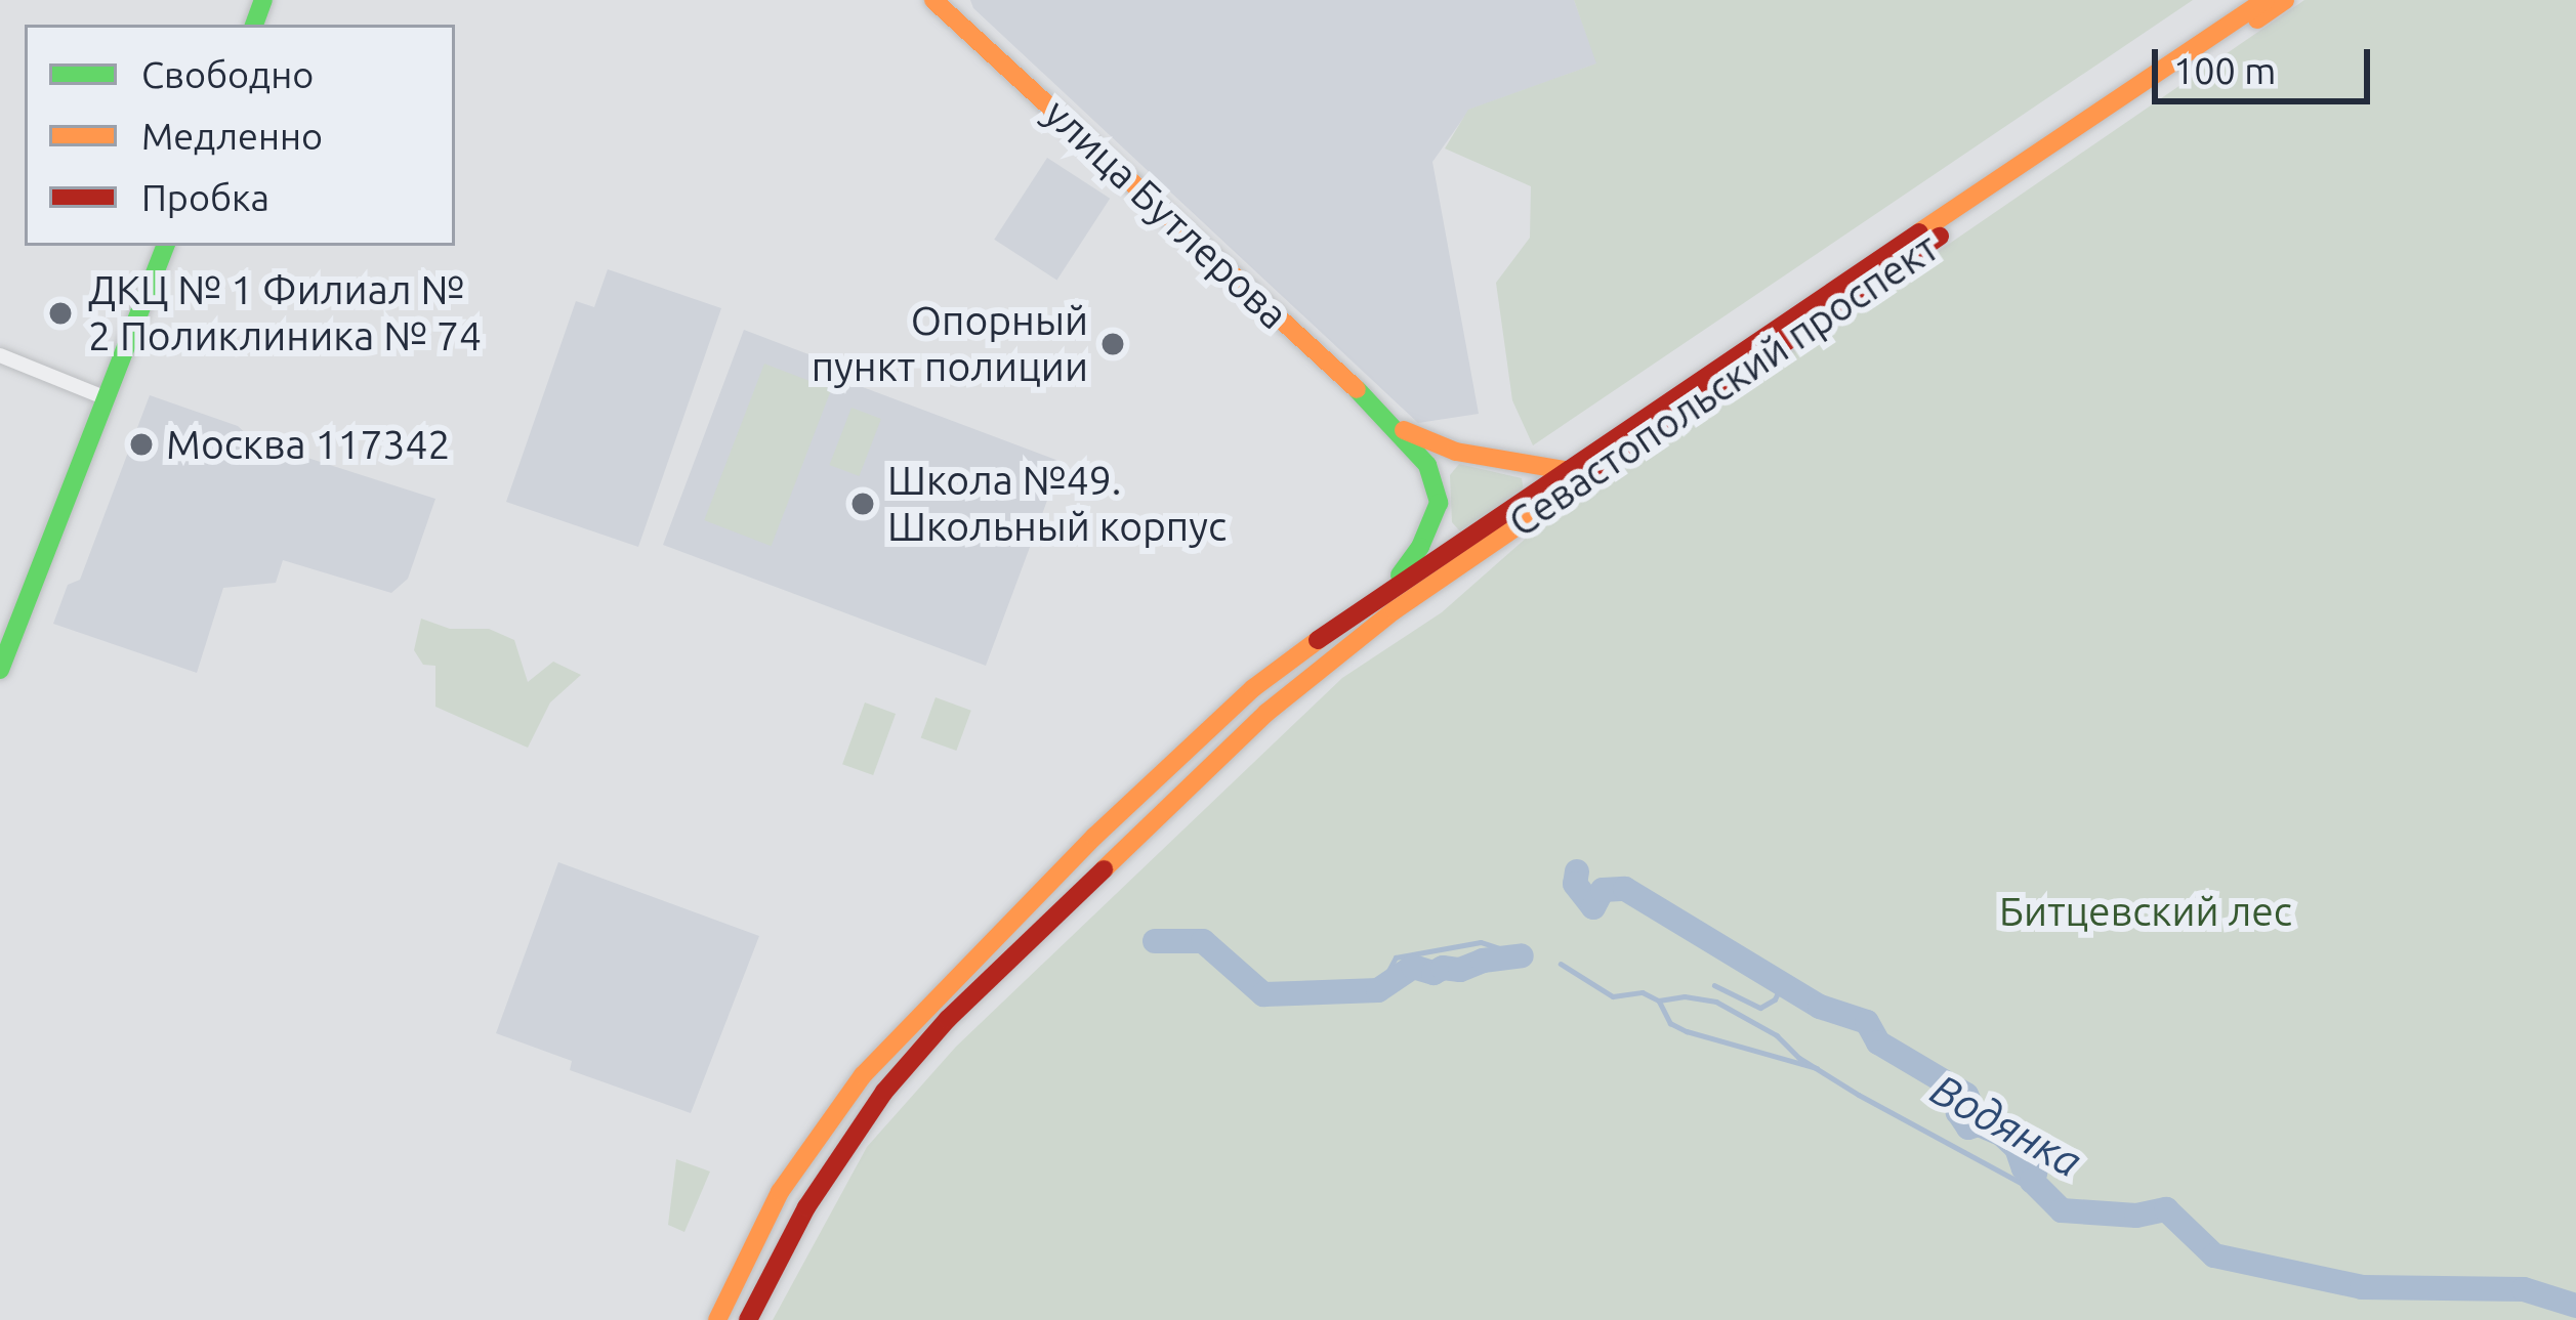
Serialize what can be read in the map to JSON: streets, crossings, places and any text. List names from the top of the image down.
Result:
{
  "streets": {
    "main road": ["улица Бутлерова", "Севастопольский проспект"]
  },
  "crossings": [
    ["улица Бутлерова", "Севастопольский проспект"]
  ],
  "water": ["Водянка"],
  "parks": ["Битцевский лес"],
  "places": [
    "ДКЦ № 1 Филиал № 2 Поликлиника № 74",
    "Опорный пункт полиции",
    "Москва 117342",
    "Школа №49. Школьный корпус"
  ],
  "legend": ["Свободно", "Медленно", "Пробка"],
  "scale_bar": "100 m"
}
